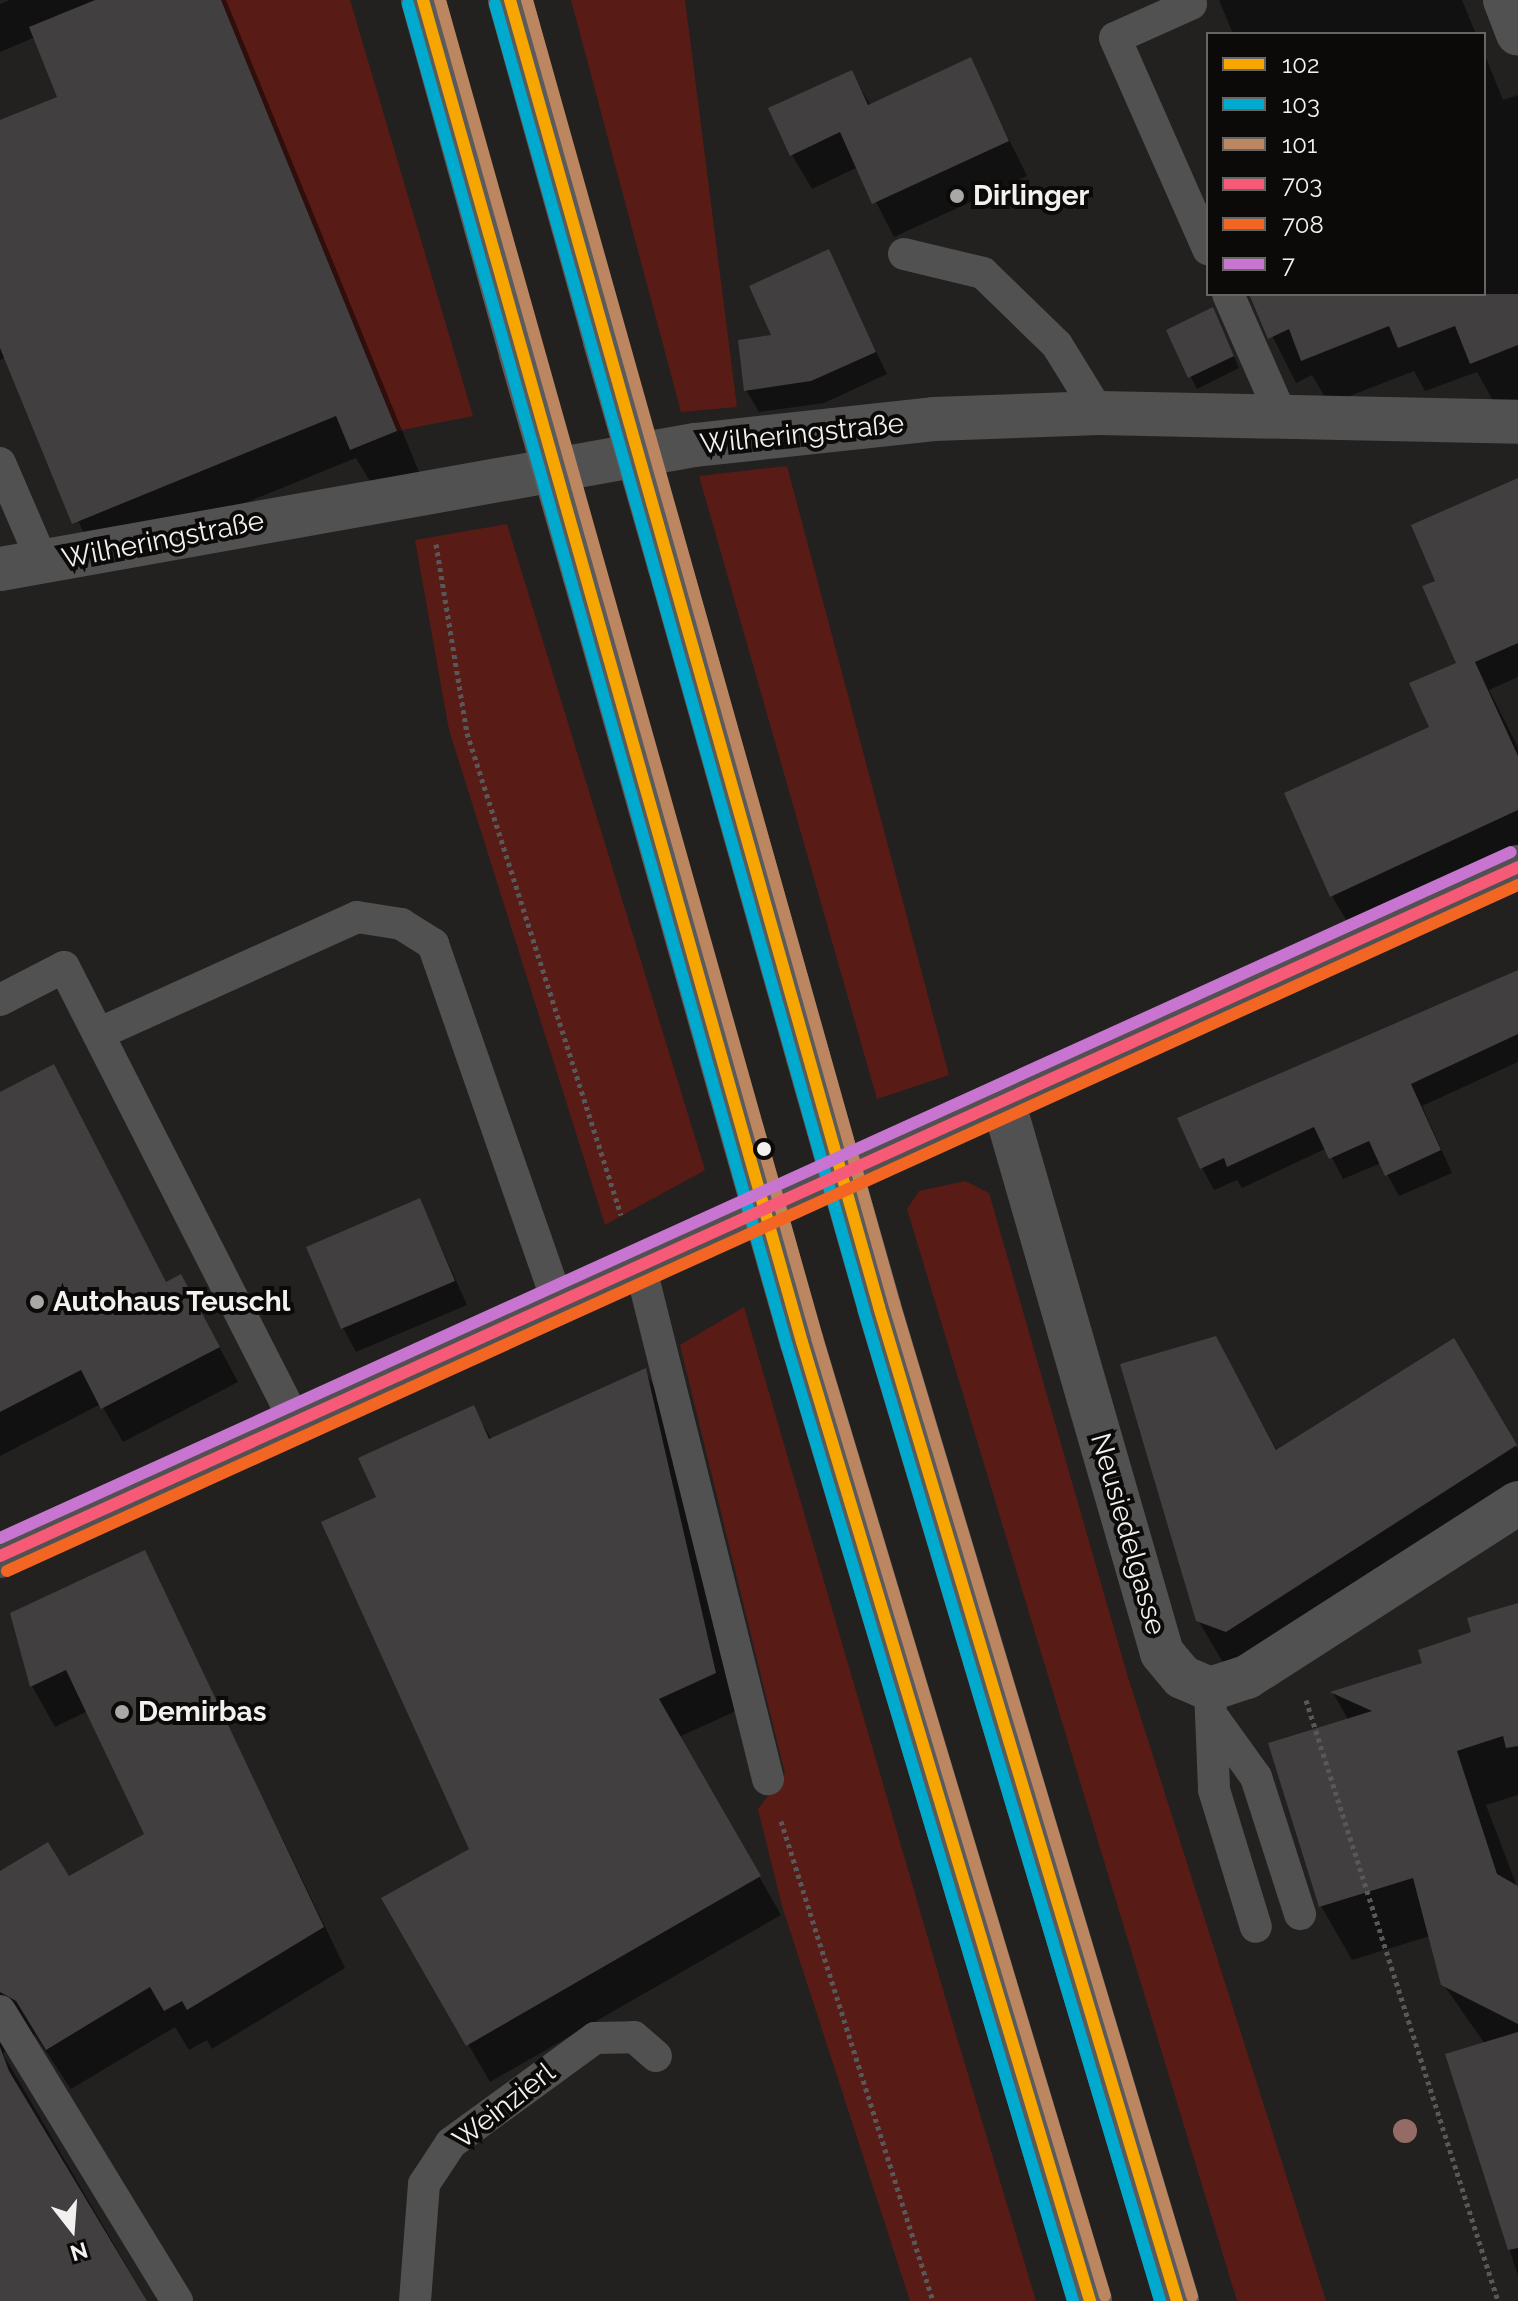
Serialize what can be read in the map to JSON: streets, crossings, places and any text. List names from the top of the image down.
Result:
{
  "streets": {
    "street": ["Wilheringstraße", "Neusiedelgasse"],
    "lane": ["Weinzierl"]
  },
  "places": ["Dirlinger", "Autohaus Teuschl", "Demirbas"],
  "lines": [
    "transit line 102",
    "transit line 101",
    "transit line 103",
    "transit line 7",
    "transit line 703",
    "transit line 708"
  ],
  "legend": [
    "102",
    "103",
    "101",
    "703",
    "708",
    "7"
  ],
  "north": "bottom"
}
